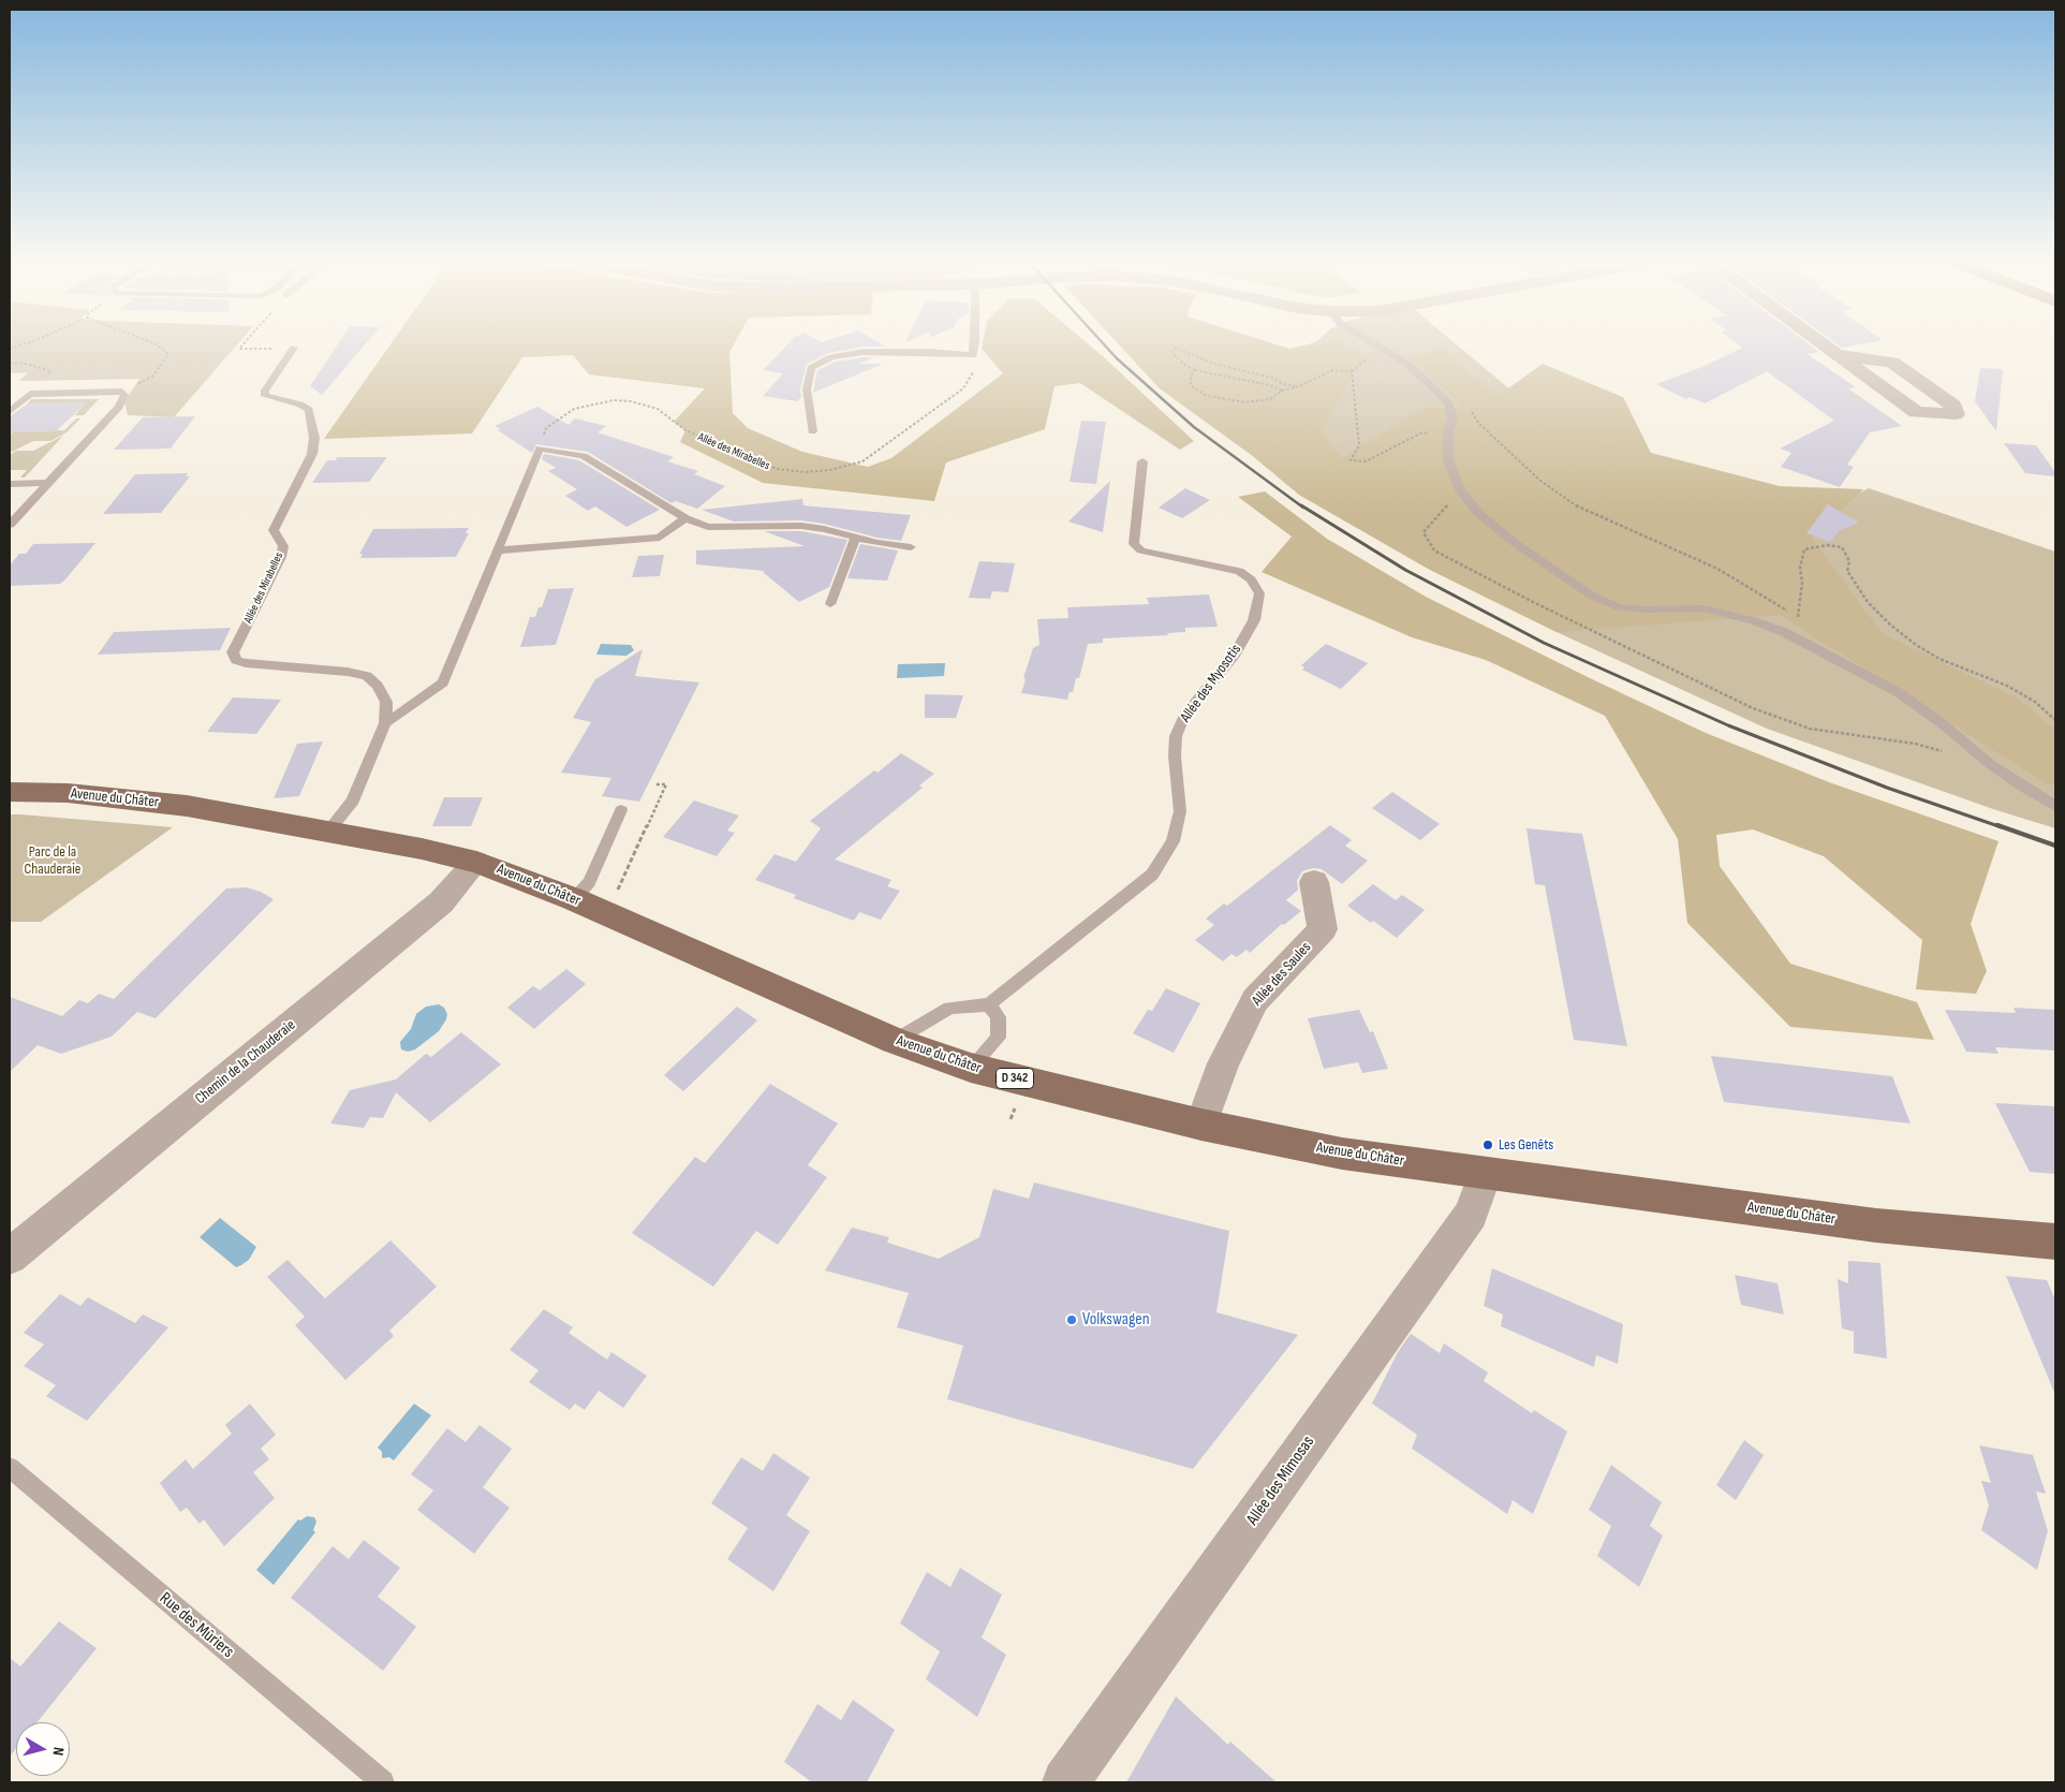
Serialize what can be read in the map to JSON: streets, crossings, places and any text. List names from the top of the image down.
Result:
{
  "streets": {
    "main road": ["Avenue du Châter", "D 342"],
    "street": ["Allée des Saules", "Chemin de la Chauderaie", "Allée des Mimosas"],
    "lane": ["Allée des Mirabelles", "Allée des Myosotis", "Rue des Mûriers"]
  },
  "crossings": [
    ["Allée des Mirabelles", "Avenue du Châter"],
    ["Avenue du Châter", "Allée des Saules"],
    ["Avenue du Châter", "Chemin de la Chauderaie"],
    ["Avenue du Châter", "Allée des Mimosas"]
  ],
  "parks": ["Parc de la Chauderaie"],
  "places": ["Les Genêts", "Volkswagen"],
  "north": "right"
}
